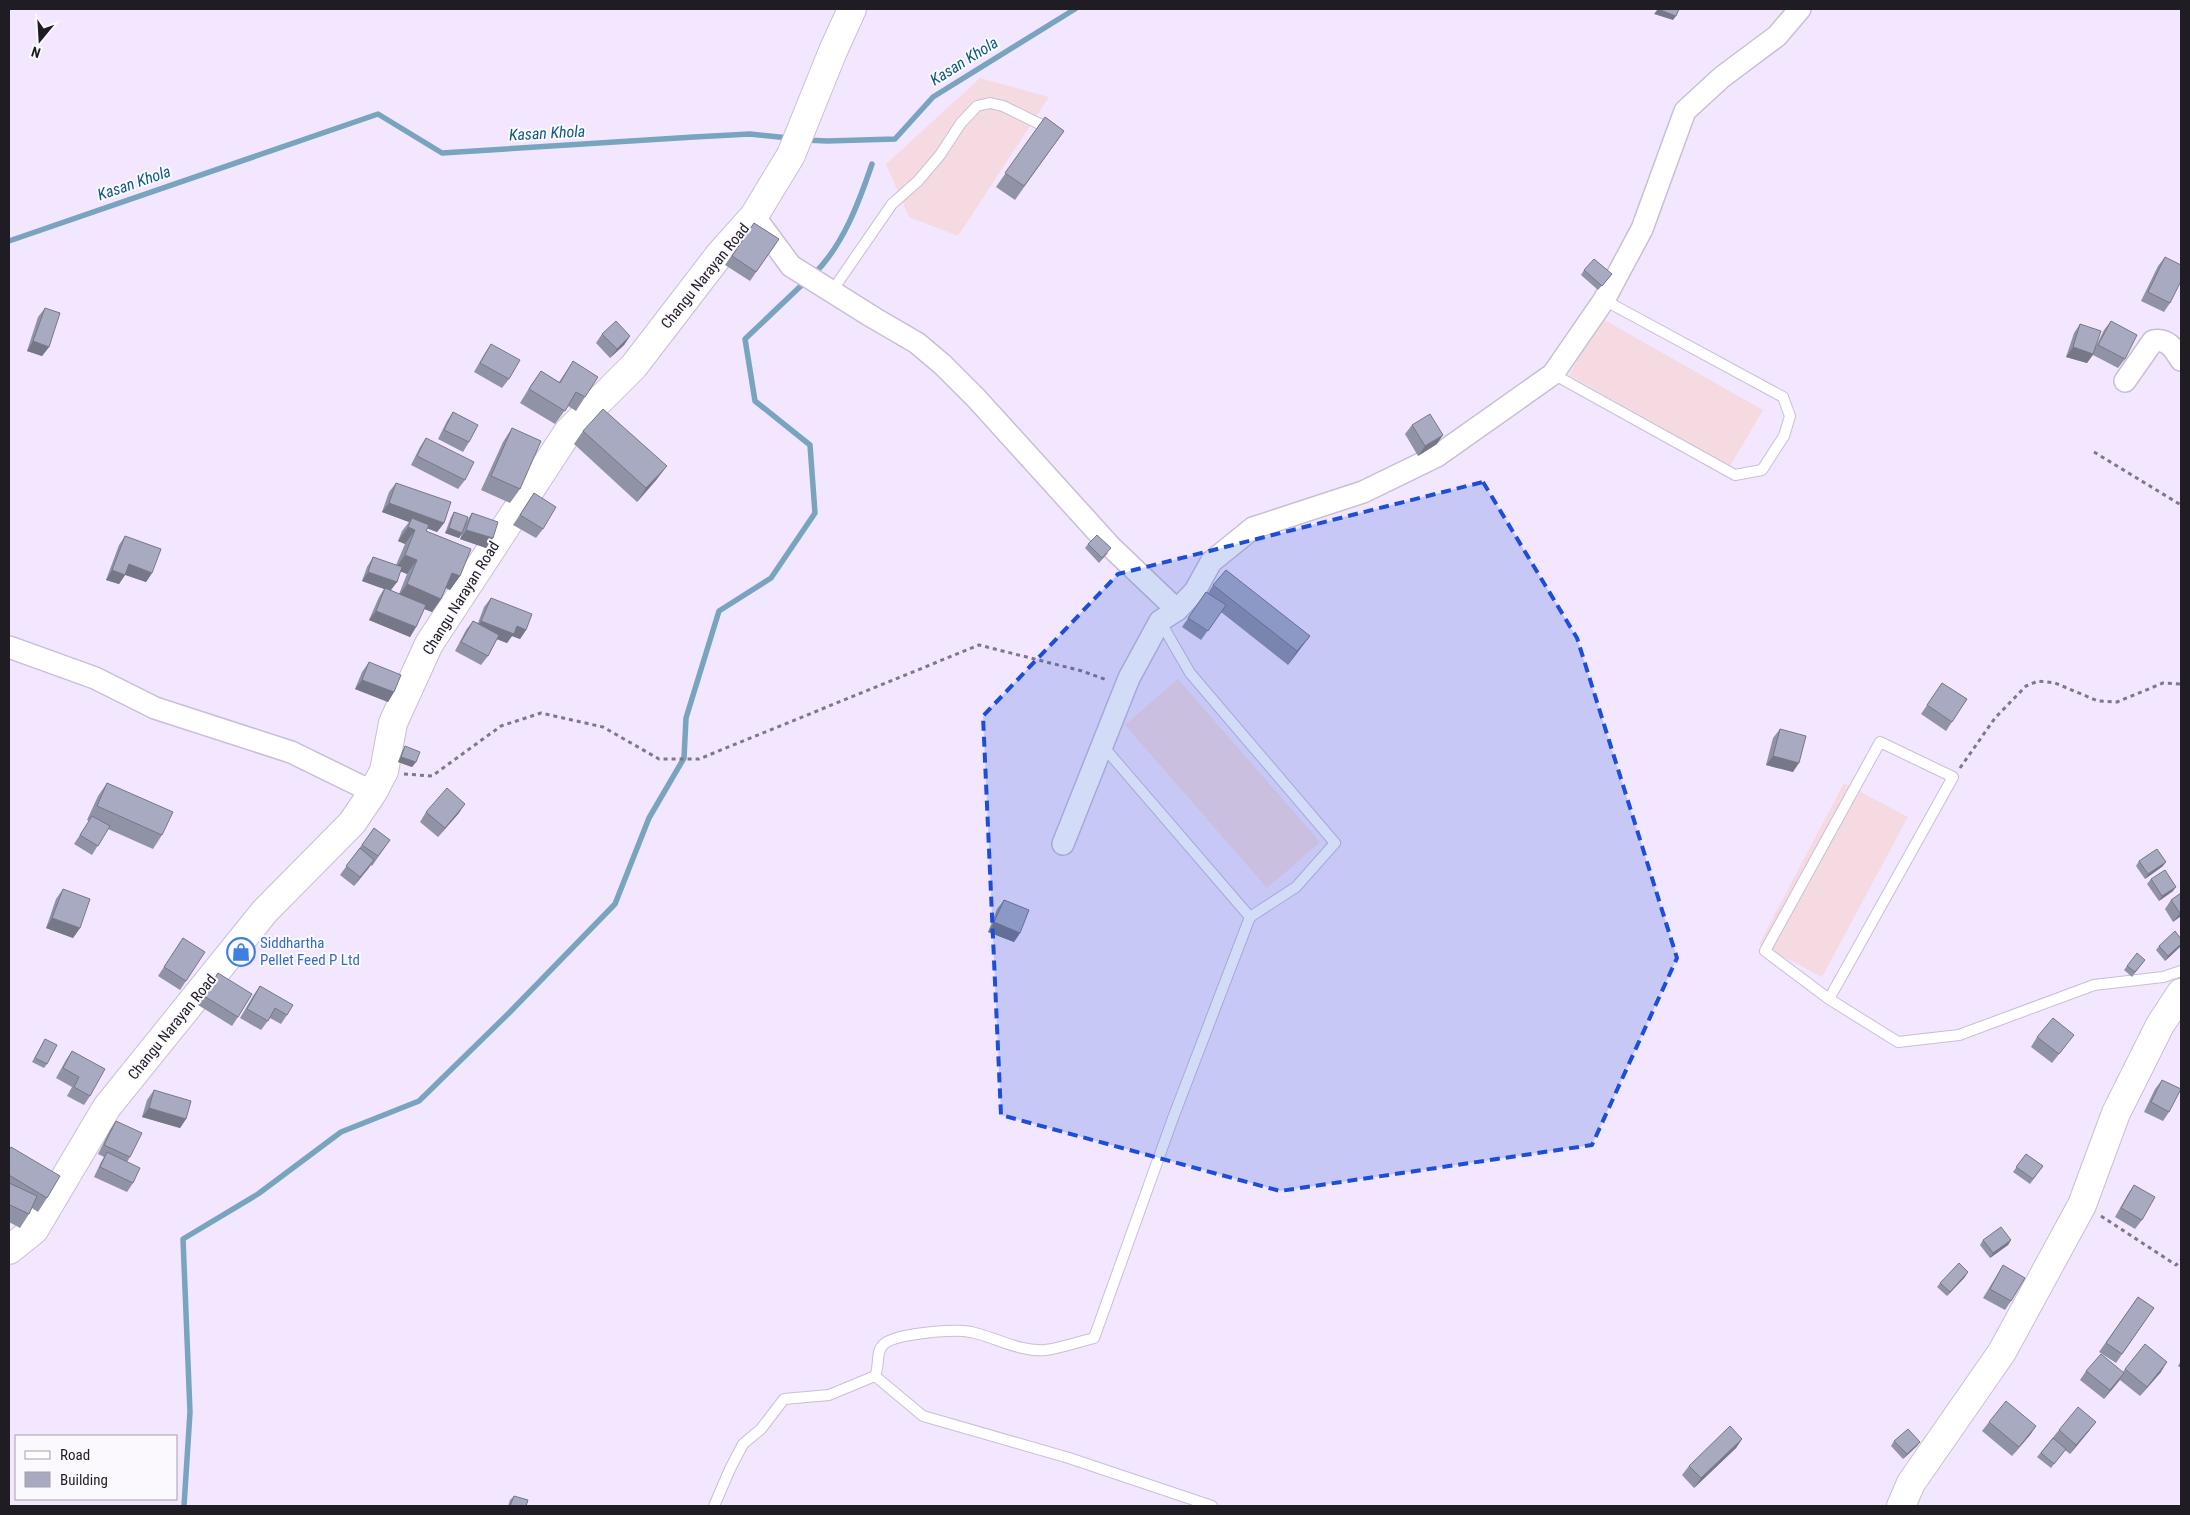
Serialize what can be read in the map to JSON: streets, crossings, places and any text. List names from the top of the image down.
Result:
{
  "streets": {
    "main road": ["Changu Narayan Road"]
  },
  "water": ["Kasan Khola"],
  "places": {
    "shop": ["Siddhartha Pellet Feed P Ltd"]
  },
  "legend": ["Road", "Building"],
  "north": "bottom"
}
